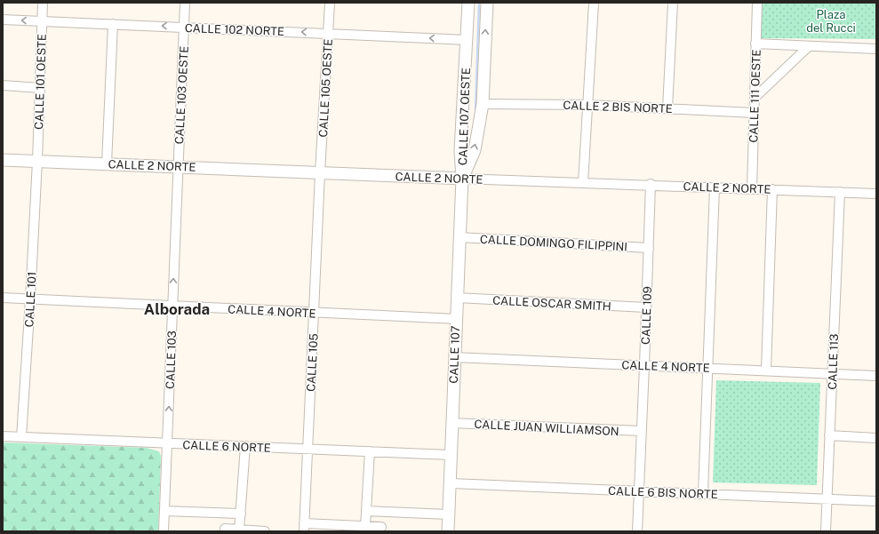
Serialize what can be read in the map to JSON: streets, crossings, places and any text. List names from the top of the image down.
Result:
{
  "streets": {
    "street": [
      "CALLE 102 NORTE",
      "CALLE 101 OESTE",
      "CALLE 105 OESTE",
      "CALLE 103 OESTE",
      "CALLE 111 OESTE",
      "CALLE 2 BIS NORTE",
      "CALLE 107 OESTE",
      "CALLE 2 NORTE",
      "CALLE DOMINGO FILIPPINI",
      "CALLE 101",
      "CALLE OSCAR SMITH",
      "CALLE 4 NORTE",
      "CALLE 109",
      "CALLE 107",
      "CALLE 103",
      "CALLE 113",
      "CALLE 105",
      "CALLE JUAN WILLIAMSON",
      "CALLE 6 NORTE",
      "CALLE 6 BIS NORTE"
    ]
  },
  "crossings": [
    ["CALLE 102 NORTE", "CALLE 101 OESTE"],
    ["CALLE 102 NORTE", "CALLE 105 OESTE"],
    ["CALLE 102 NORTE", "CALLE 103 OESTE"],
    ["CALLE 102 NORTE", "CALLE 107 OESTE"],
    ["CALLE 101 OESTE", "CALLE 2 NORTE"],
    ["CALLE 101 OESTE", "CALLE 101"],
    ["CALLE 105 OESTE", "CALLE 2 NORTE"],
    ["CALLE 105 OESTE", "CALLE 105"],
    ["CALLE 103 OESTE", "CALLE 2 NORTE"],
    ["CALLE 103 OESTE", "CALLE 103"],
    ["CALLE 111 OESTE", "CALLE 2 BIS NORTE"],
    ["CALLE 111 OESTE", "CALLE 2 NORTE"],
    ["CALLE 2 BIS NORTE", "CALLE 107 OESTE"],
    ["CALLE 107 OESTE", "CALLE 2 NORTE"],
    ["CALLE 107 OESTE", "CALLE 107"],
    ["CALLE 2 NORTE", "CALLE 101"],
    ["CALLE 2 NORTE", "CALLE 109"],
    ["CALLE 2 NORTE", "CALLE 107"],
    ["CALLE 2 NORTE", "CALLE 103"],
    ["CALLE 2 NORTE", "CALLE 113"],
    ["CALLE 2 NORTE", "CALLE 105"],
    ["CALLE DOMINGO FILIPPINI", "CALLE 109"],
    ["CALLE DOMINGO FILIPPINI", "CALLE 107"],
    ["CALLE 101", "CALLE 4 NORTE"],
    ["CALLE 101", "CALLE 6 NORTE"],
    ["CALLE OSCAR SMITH", "CALLE 109"],
    ["CALLE OSCAR SMITH", "CALLE 107"],
    ["CALLE 4 NORTE", "CALLE 109"],
    ["CALLE 4 NORTE", "CALLE 107"],
    ["CALLE 4 NORTE", "CALLE 103"],
    ["CALLE 4 NORTE", "CALLE 113"],
    ["CALLE 4 NORTE", "CALLE 105"],
    ["CALLE 109", "CALLE JUAN WILLIAMSON"],
    ["CALLE 109", "CALLE 6 BIS NORTE"],
    ["CALLE 107", "CALLE JUAN WILLIAMSON"],
    ["CALLE 107", "CALLE 6 NORTE"],
    ["CALLE 107", "CALLE 6 BIS NORTE"],
    ["CALLE 103", "CALLE 6 NORTE"],
    ["CALLE 113", "CALLE 6 BIS NORTE"],
    ["CALLE 105", "CALLE 6 NORTE"]
  ],
  "one_way": ["CALLE 102 NORTE", "CALLE 103"],
  "districts": ["Alborada"],
  "parks": ["Plaza del Rucci"]
}
